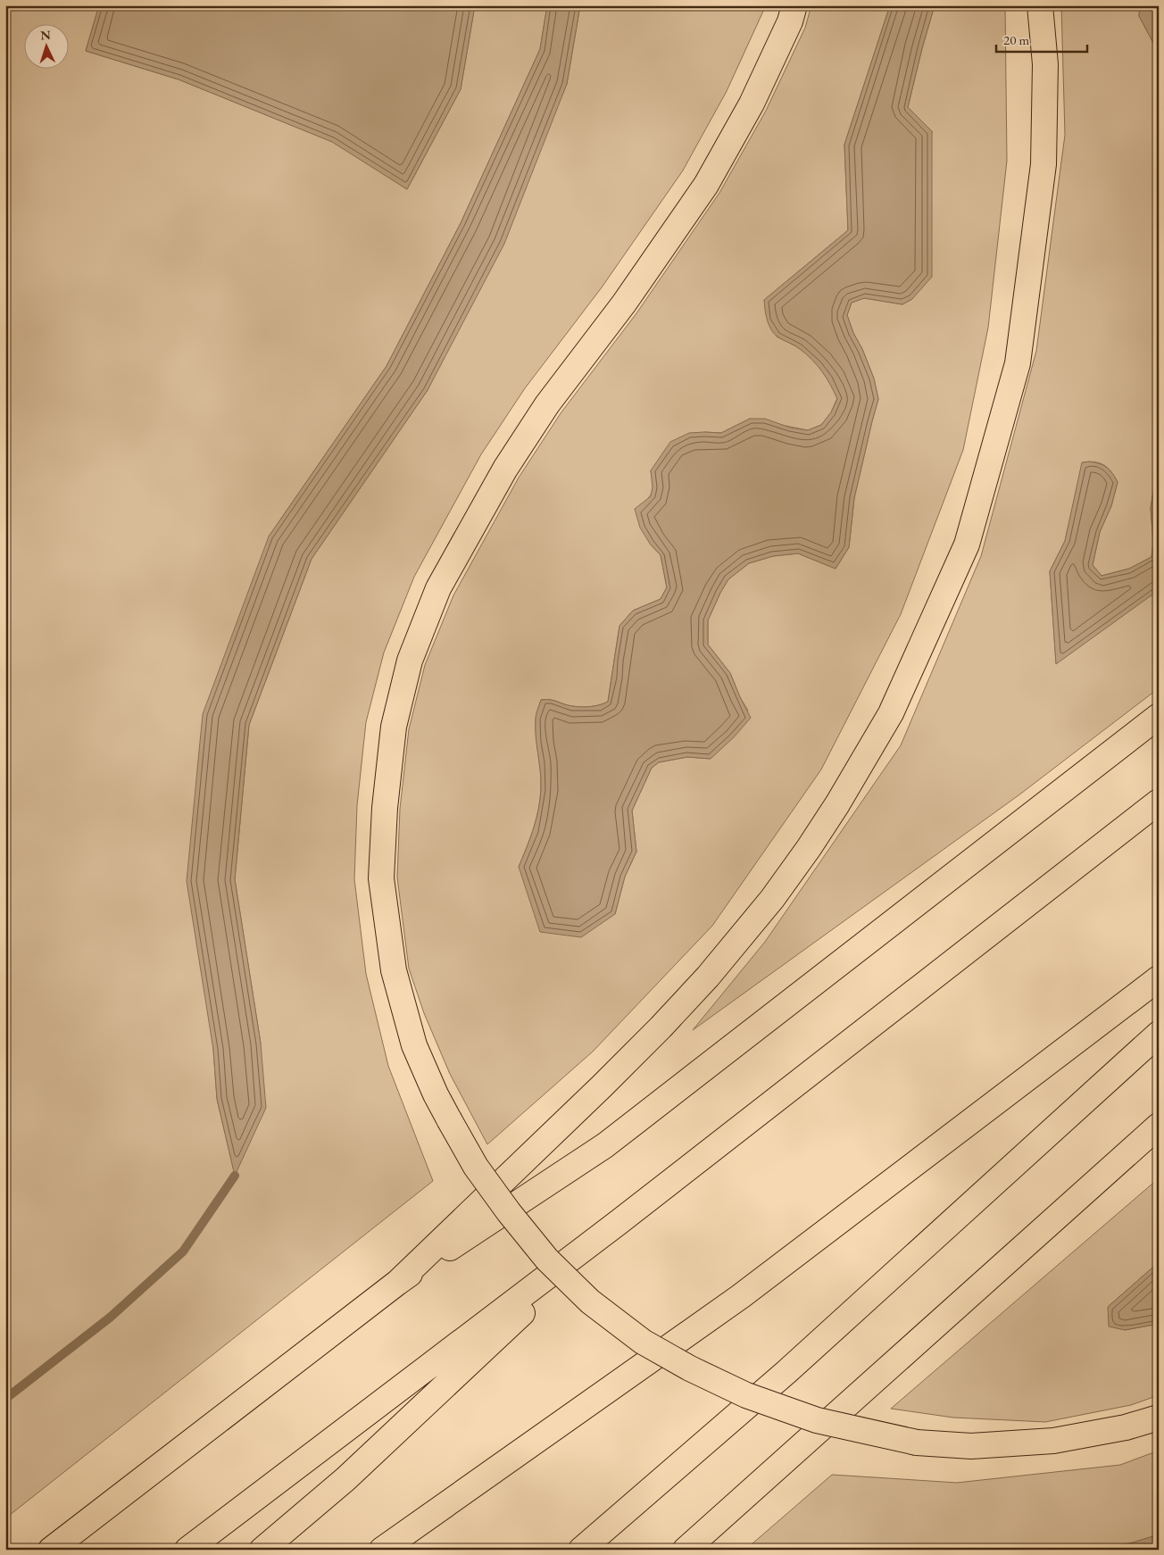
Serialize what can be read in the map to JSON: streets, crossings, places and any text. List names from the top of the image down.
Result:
{
  "scale_bar": "20 m",
  "north": "top"
}
